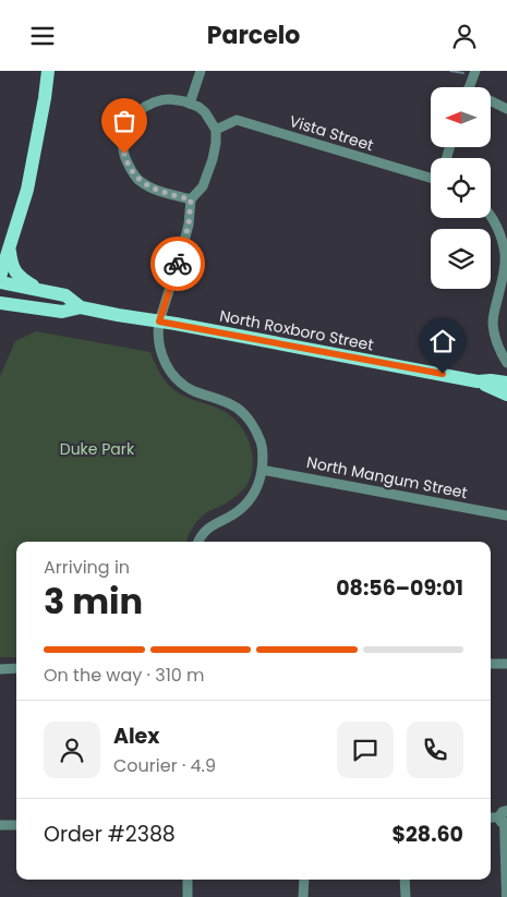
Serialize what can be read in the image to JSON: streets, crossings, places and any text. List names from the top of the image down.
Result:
{
  "streets": {
    "main road": ["North Roxboro Street"],
    "street": ["Vista Street", "North Mangum Street"]
  },
  "parks": ["Duke Park"],
  "north": "left",
  "page": {
    "header": "Parcelo",
    "heading": ["3 min", "Arriving in", "08:56–09:01"],
    "panel": [
      "Alex",
      "Courier · 4.9",
      "Order #2388",
      "$28.60"
    ],
    "bar": "On the way · 310 m"
  }
}
